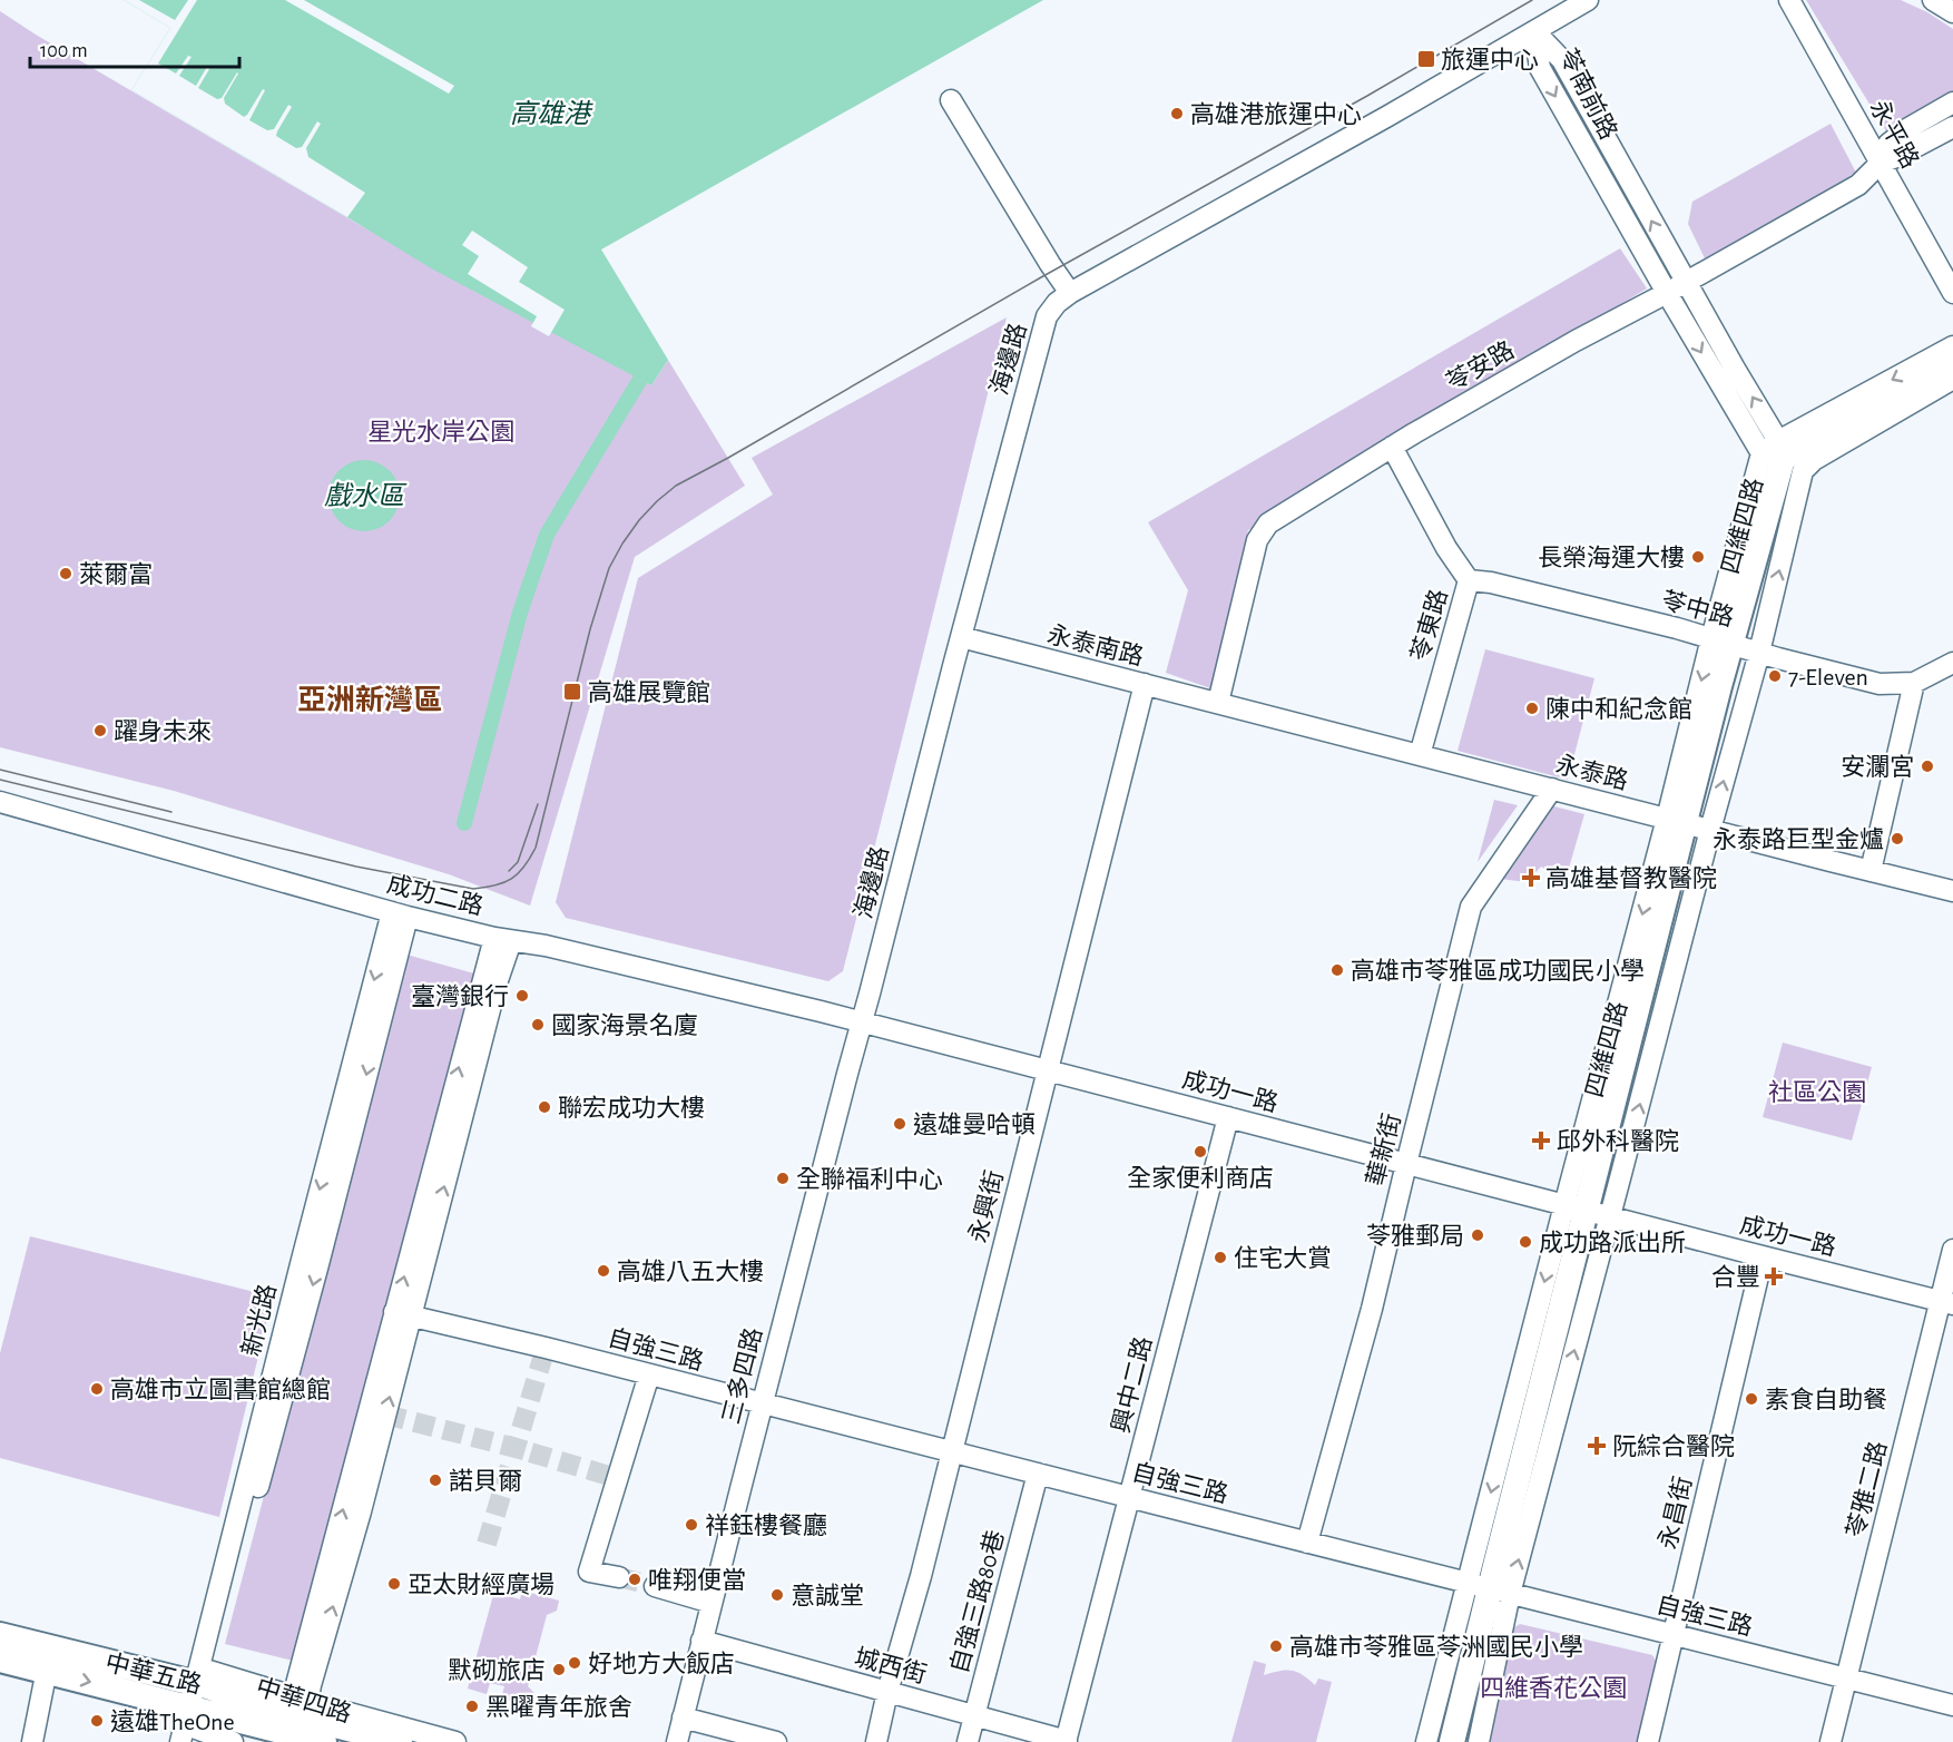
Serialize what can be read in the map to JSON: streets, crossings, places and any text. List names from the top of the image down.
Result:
{
  "streets": {
    "main road": ["四維四路", "中華五路", "中華四路"],
    "street": [
      "苓南前路",
      "永平路",
      "海邊路",
      "苓安路",
      "苓中路",
      "苓東路",
      "永泰南路",
      "永泰路",
      "成功二路",
      "成功一路",
      "華新街",
      "永興街",
      "新光路",
      "自強三路",
      "三多四路",
      "興中二路",
      "苓雅二路",
      "永昌街",
      "自強三路80巷",
      "城西街"
    ]
  },
  "crossings": [
    ["苓南前路", "海邊路"],
    ["苓南前路", "苓安路"],
    ["苓南前路", "四維四路"],
    ["永平路", "苓安路"],
    ["海邊路", "永泰南路"],
    ["海邊路", "成功二路"],
    ["海邊路", "成功一路"],
    ["海邊路", "三多四路"],
    ["苓安路", "苓東路"],
    ["苓安路", "永泰南路"],
    ["苓安路", "永泰路"],
    ["四維四路", "苓中路"],
    ["四維四路", "永泰路"],
    ["四維四路", "成功一路"],
    ["四維四路", "自強三路"],
    ["苓中路", "苓東路"],
    ["苓東路", "永泰路"],
    ["永泰南路", "永泰路"],
    ["永泰南路", "永興街"],
    ["永泰路", "華新街"],
    ["成功二路", "成功一路"],
    ["成功二路", "新光路"],
    ["成功二路", "三多四路"],
    ["成功一路", "華新街"],
    ["成功一路", "永興街"],
    ["成功一路", "三多四路"],
    ["成功一路", "興中二路"],
    ["成功一路", "苓雅二路"],
    ["成功一路", "永昌街"],
    ["華新街", "自強三路"],
    ["永興街", "自強三路"],
    ["永興街", "城西街"],
    ["新光路", "中華五路"],
    ["自強三路", "三多四路"],
    ["自強三路", "興中二路"],
    ["自強三路", "苓雅二路"],
    ["自強三路", "永昌街"],
    ["自強三路", "自強三路80巷"],
    ["三多四路", "城西街"],
    ["興中二路", "城西街"],
    ["自強三路80巷", "城西街"],
    ["中華五路", "中華四路"]
  ],
  "districts": ["亞洲新灣區"],
  "water": ["高雄港", "戲水區"],
  "parks": ["星光水岸公園", "社區公園", "四維香花公園"],
  "places": {
    "transit": ["旅運中心", "高雄展覽館"],
    "other": [
      "高雄港旅運中心",
      "長榮海運大樓",
      "萊爾富",
      "7-Eleven",
      "陳中和紀念館",
      "躍身未來",
      "安瀾宮",
      "永泰路巨型金爐",
      "高雄市苓雅區成功國民小學",
      "臺灣銀行",
      "國家海景名廈",
      "聯宏成功大樓",
      "遠雄曼哈頓",
      "全家便利商店",
      "全聯福利中心",
      "苓雅郵局",
      "成功路派出所",
      "住宅大賞",
      "高雄八五大樓",
      "高雄市立圖書館總館",
      "素食自助餐",
      "諾貝爾",
      "祥鈺樓餐廳",
      "唯翔便當",
      "亞太財經廣場",
      "意誠堂",
      "高雄市苓雅區苓洲國民小學",
      "好地方大飯店",
      "默砌旅店",
      "黑曜青年旅舍",
      "遠雄TheOne"
    ],
    "health": [
      "高雄基督教醫院",
      "邱外科醫院",
      "合豐",
      "阮綜合醫院"
    ]
  },
  "scale_bar": "100 m"
}
